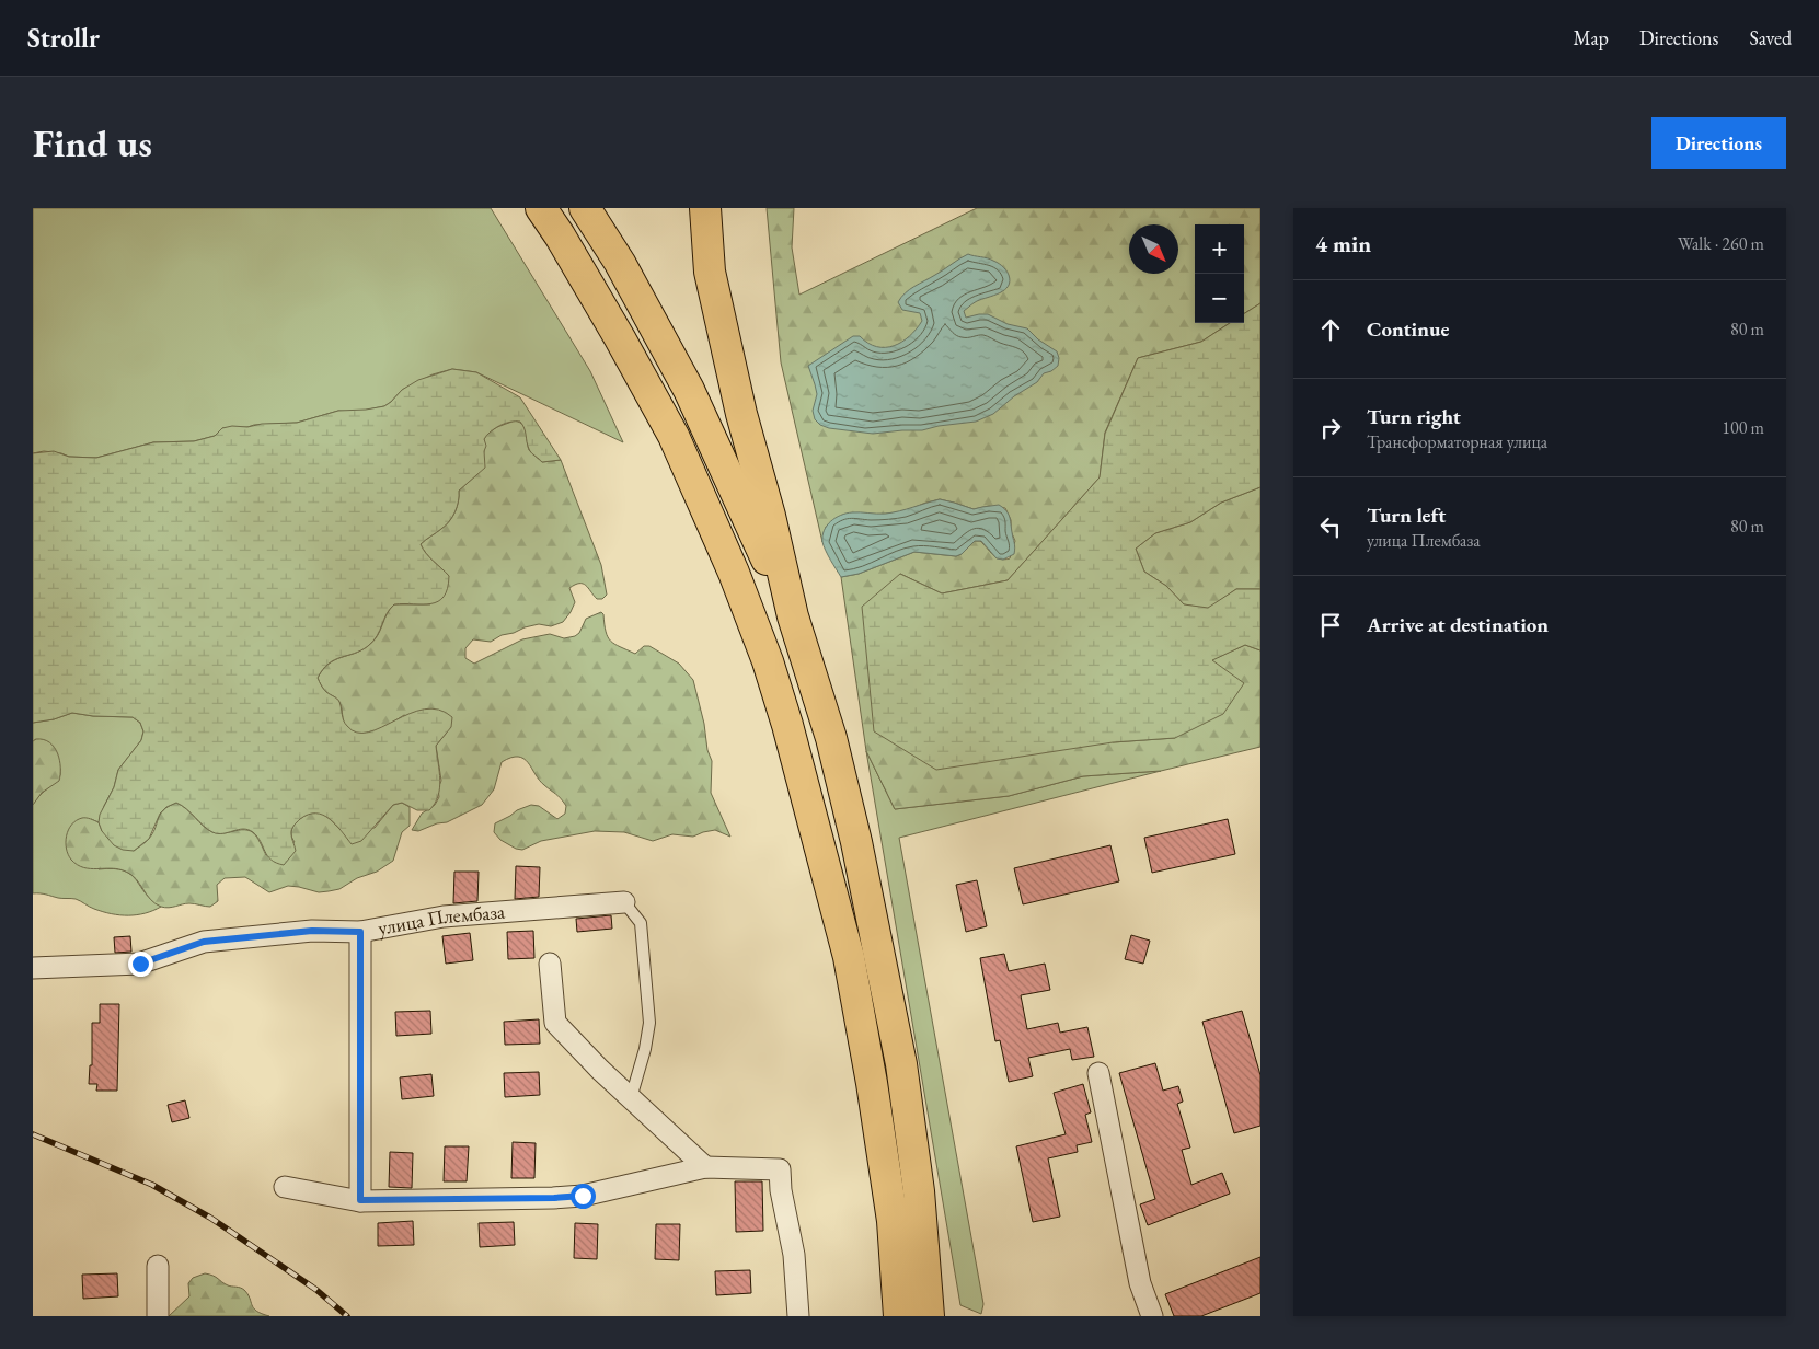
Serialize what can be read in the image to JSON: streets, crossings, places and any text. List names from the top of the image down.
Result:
{
  "streets": {
    "street": ["улица Плембаза"]
  },
  "north": "bottom right",
  "page": {
    "header": "Strollr",
    "nav": ["Map", "Directions", "Saved"],
    "buttons": "Directions",
    "title": "Find us",
    "heading": ["4 min", "Walk · 260 m"],
    "map_buttons": ["+", "−"],
    "list": [
      ["Continue", "80 m"],
      ["Turn right", "Трансформаторная улица", "100 m"],
      ["Turn left", "улица Плембаза", "80 m"],
      "Arrive at destination"
    ]
  }
}
